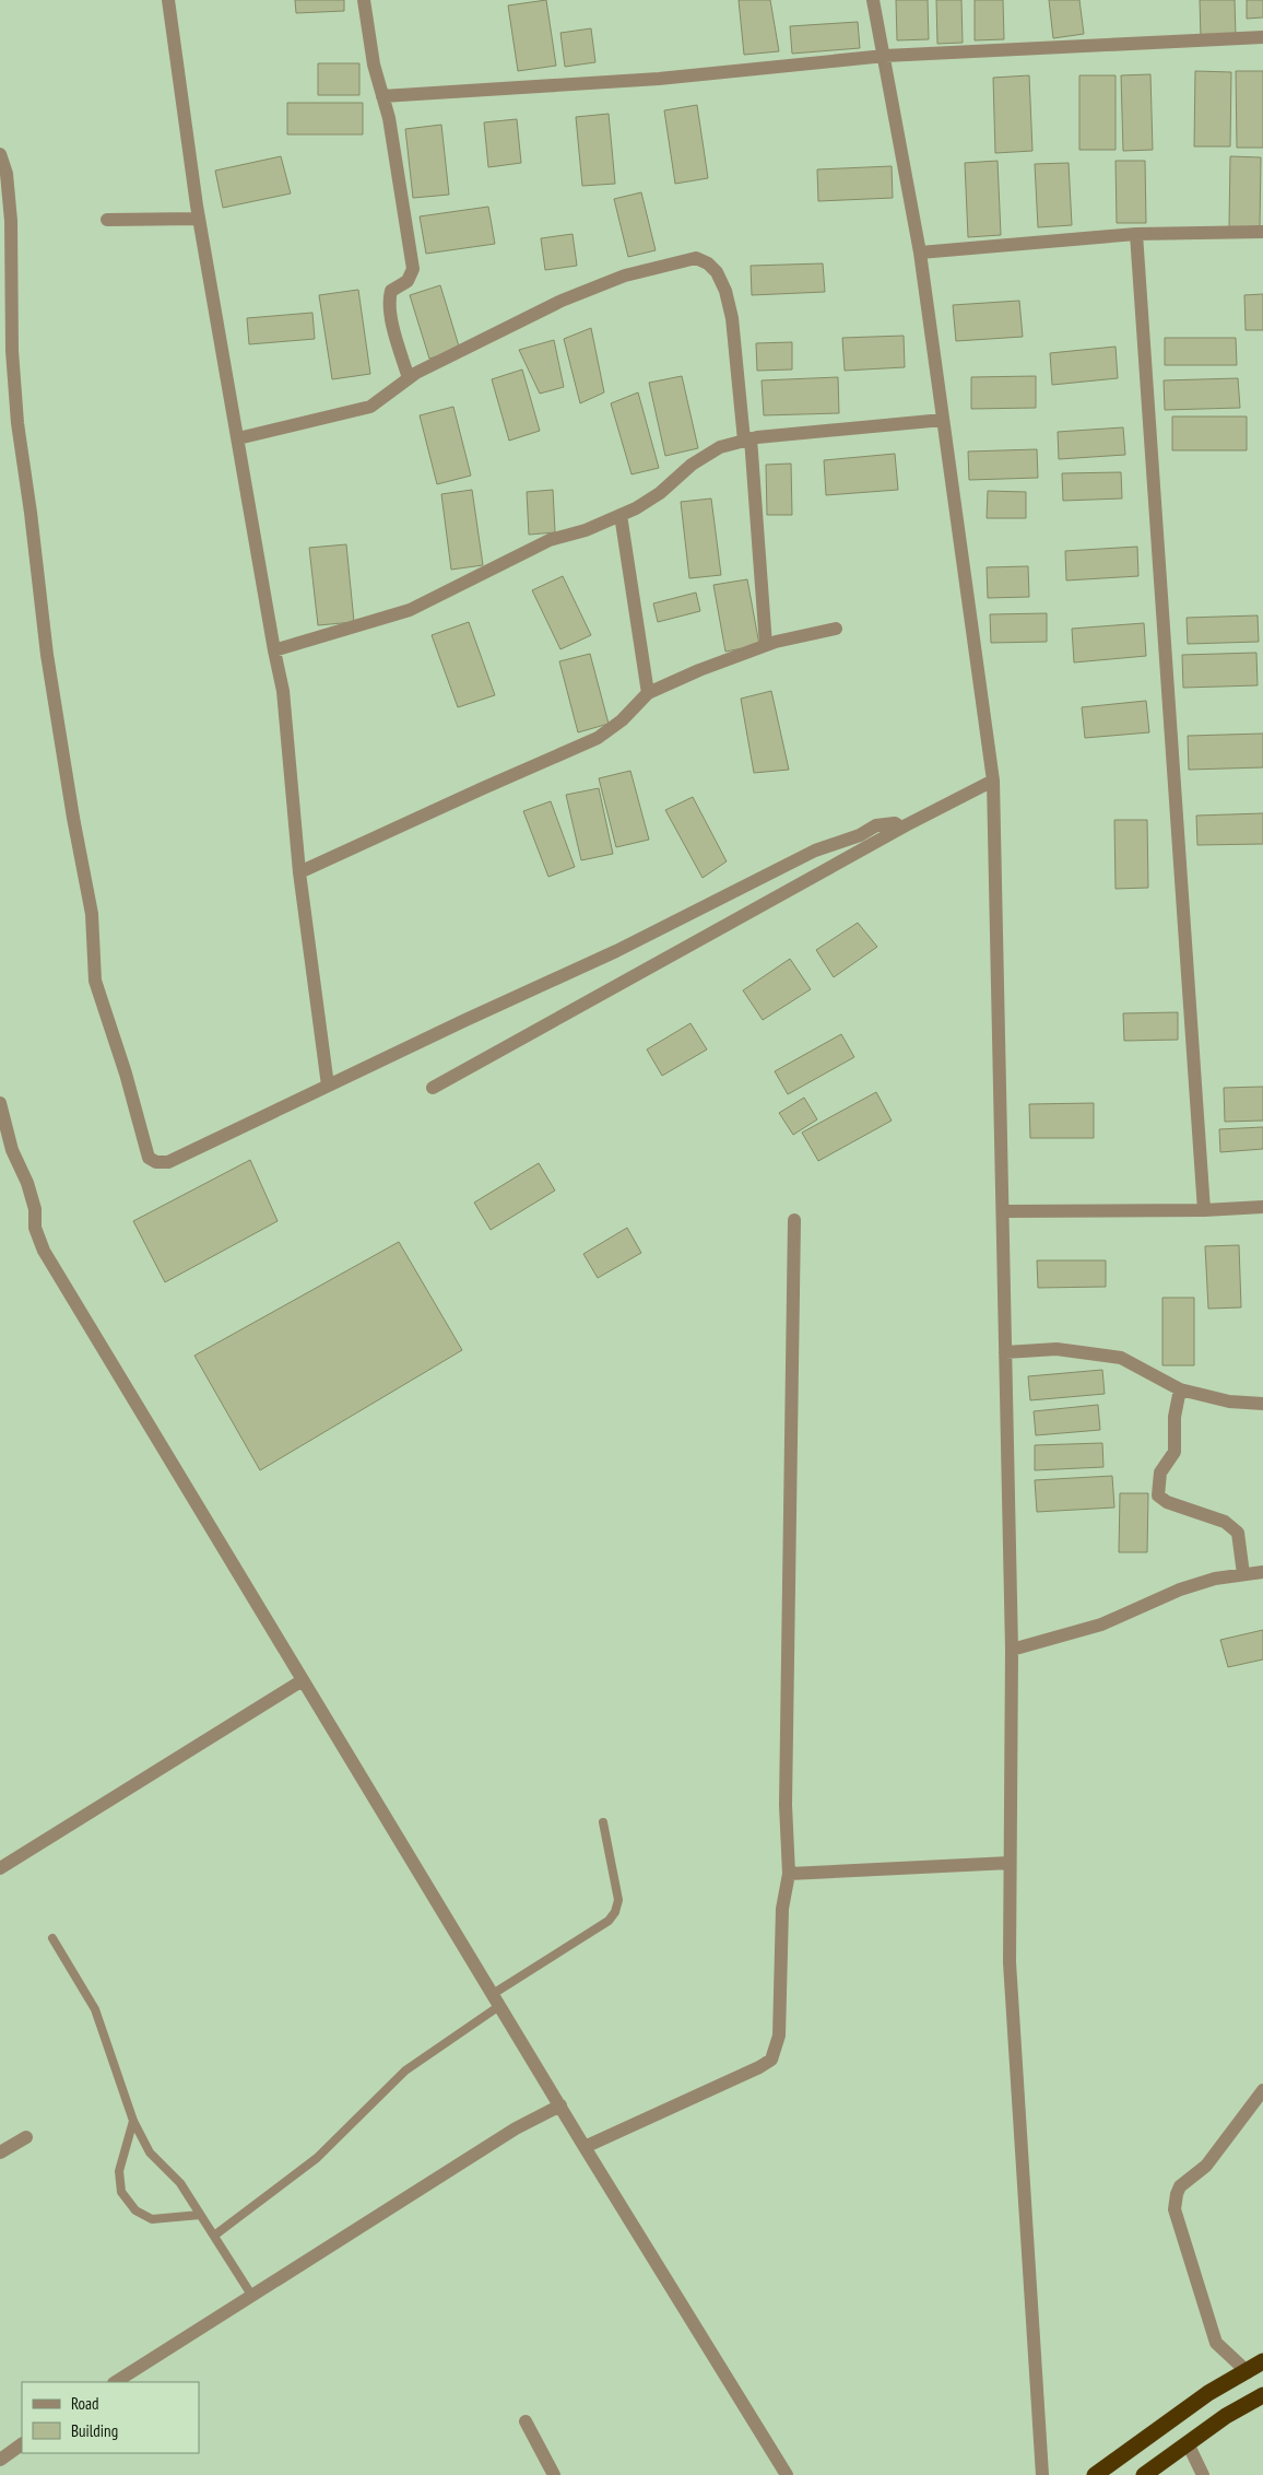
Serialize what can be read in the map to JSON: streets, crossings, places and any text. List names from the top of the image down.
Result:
{
  "legend": ["Road", "Building"]
}
